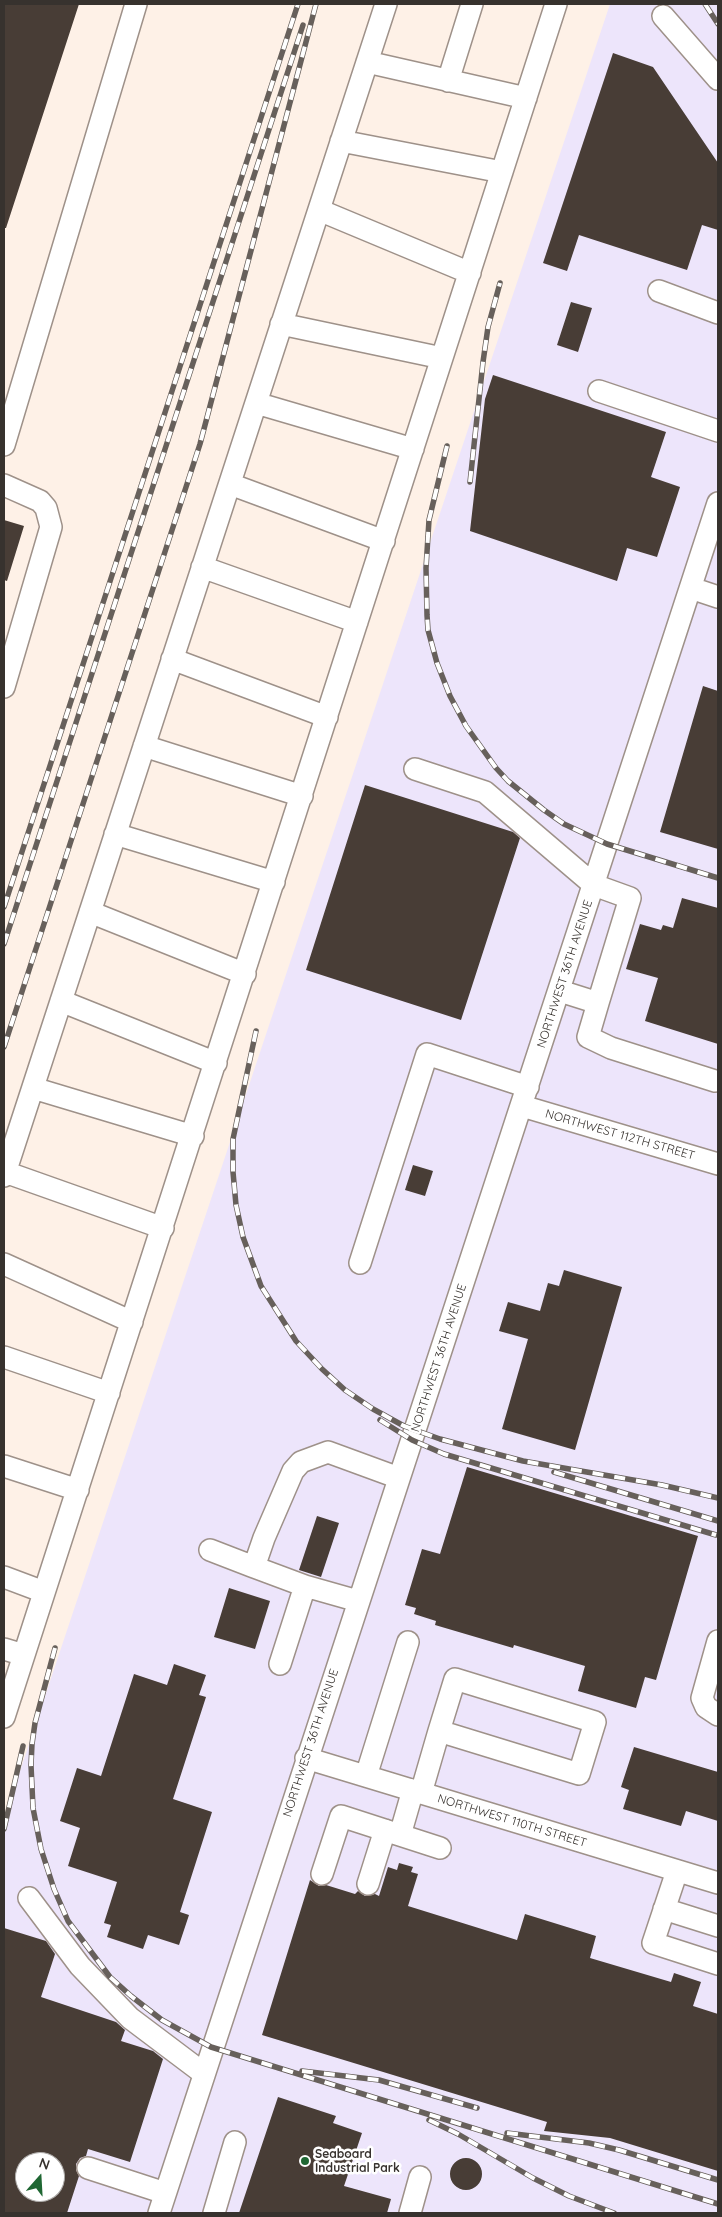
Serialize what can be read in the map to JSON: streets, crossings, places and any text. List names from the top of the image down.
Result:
{
  "streets": {
    "street": ["NORTHWEST 36TH AVENUE", "NORTHWEST 112TH STREET", "NORTHWEST 110TH STREET"]
  },
  "crossings": [
    ["NORTHWEST 36TH AVENUE", "NORTHWEST 112TH STREET"],
    ["NORTHWEST 36TH AVENUE", "NORTHWEST 110TH STREET"]
  ],
  "places": ["Seaboard Industrial Park"],
  "north": "top"
}
